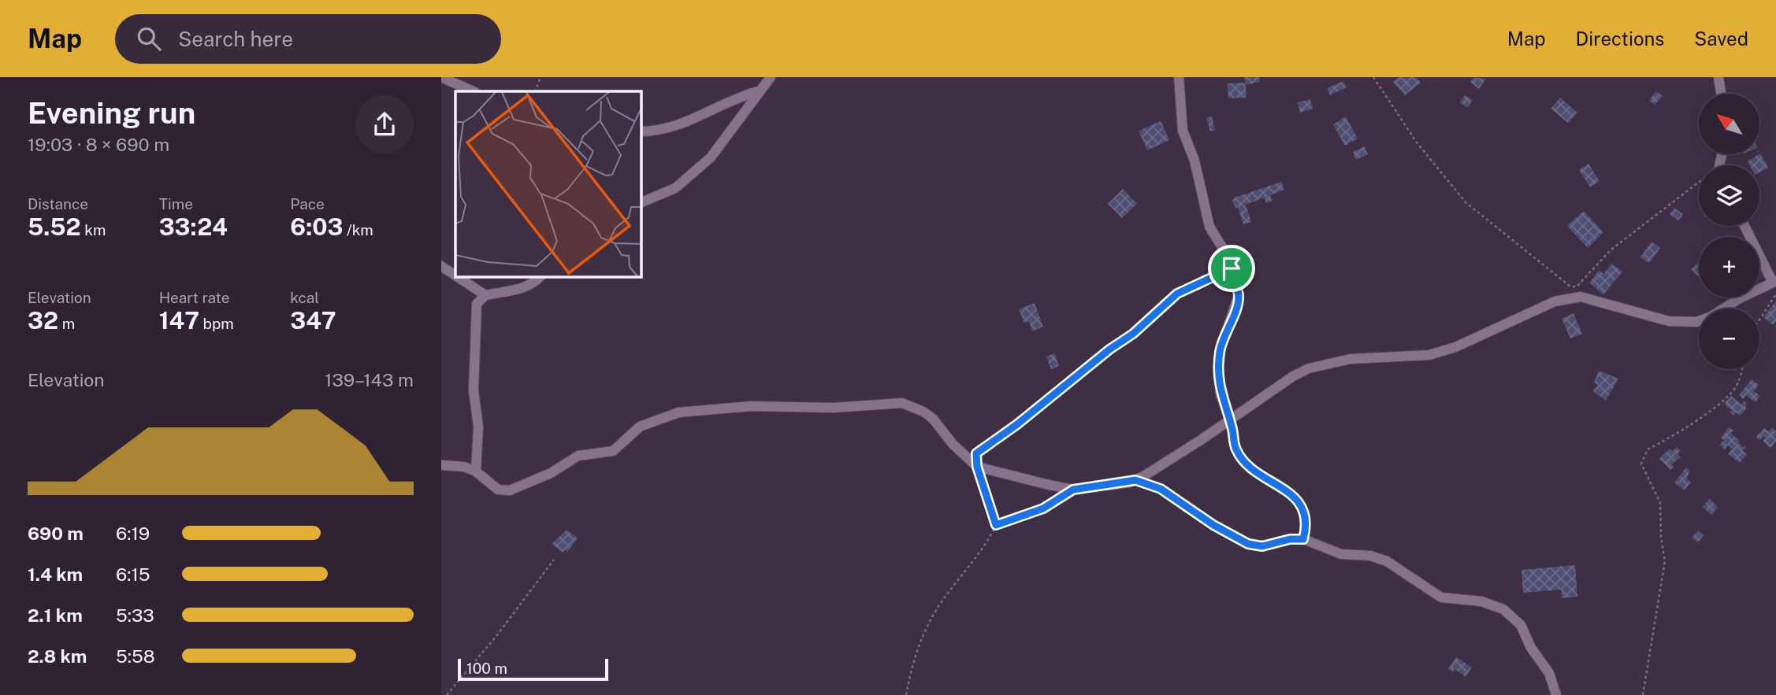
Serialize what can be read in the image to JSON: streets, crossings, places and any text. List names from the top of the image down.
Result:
{
  "scale_bar": "100 m",
  "north": "top left",
  "page": {
    "header": "Map",
    "search": "Search here",
    "nav": ["Map", "Directions", "Saved"],
    "heading": ["Evening run", "19:03 · 8 × 690 m"],
    "map_buttons": ["+", "−"],
    "stats": [
      ["Distance", "5.52 km"],
      ["Time", "33:24"],
      ["Pace", "6:03 /km"],
      ["Elevation", "32 m"],
      ["Heart rate", "147 bpm"],
      ["kcal", "347"]
    ],
    "chart": ["Elevation", "139–143 m"],
    "list": [
      {
        "name": "690 m",
        "note": "6:19"
      },
      {
        "name": "1.4 km",
        "note": "6:15"
      },
      {
        "name": "2.1 km",
        "note": "5:33"
      },
      {
        "name": "2.8 km",
        "note": "5:58"
      }
    ],
    "scale": "100 m"
  }
}
